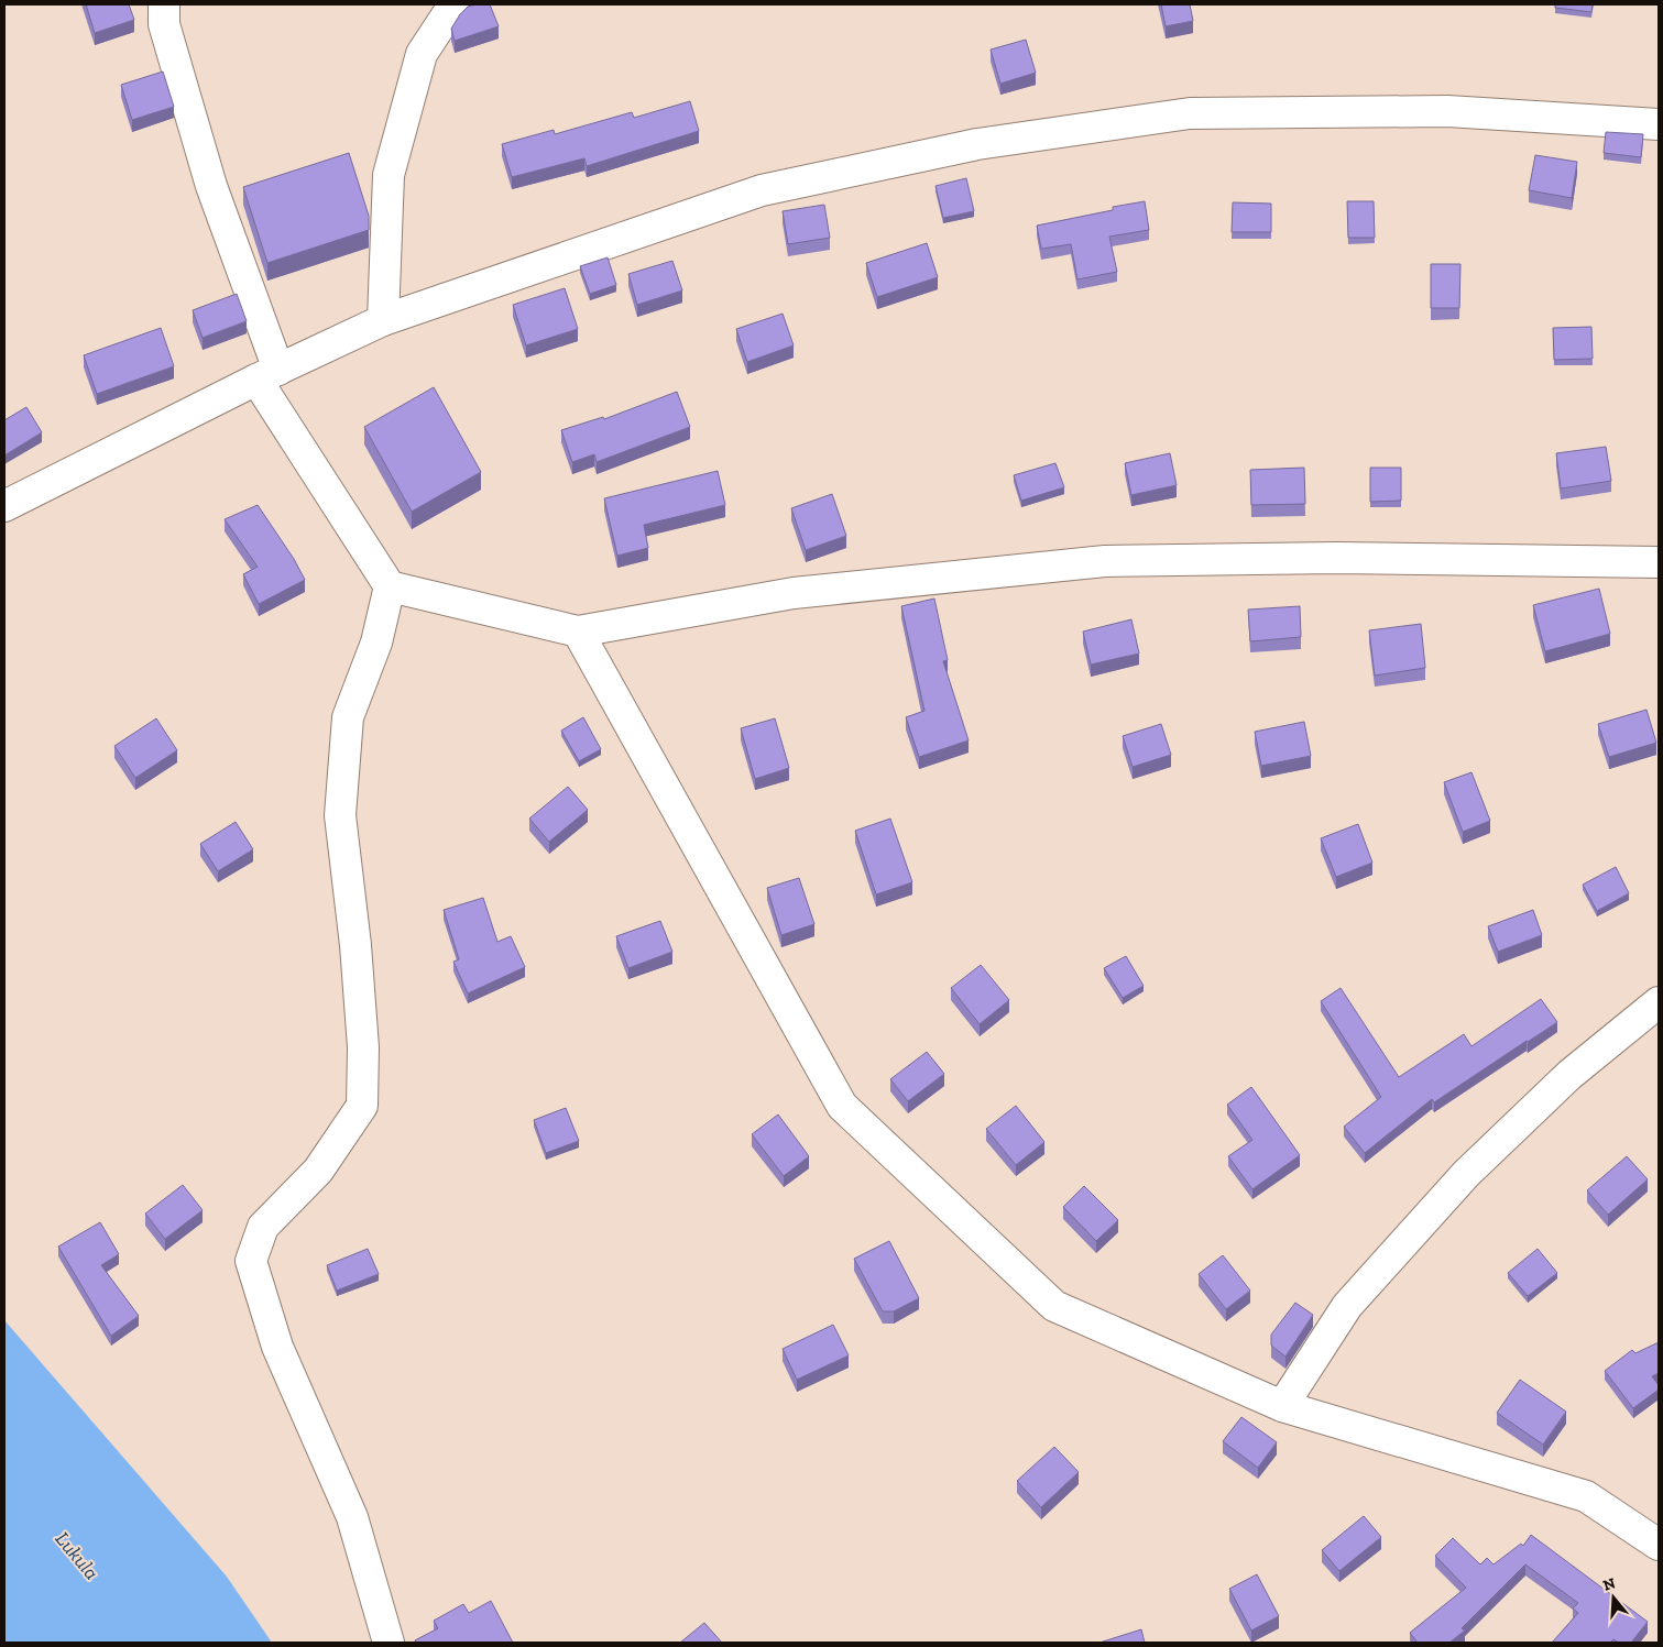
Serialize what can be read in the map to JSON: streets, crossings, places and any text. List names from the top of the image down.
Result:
{
  "water": ["Lukula"],
  "north": "top"
}
